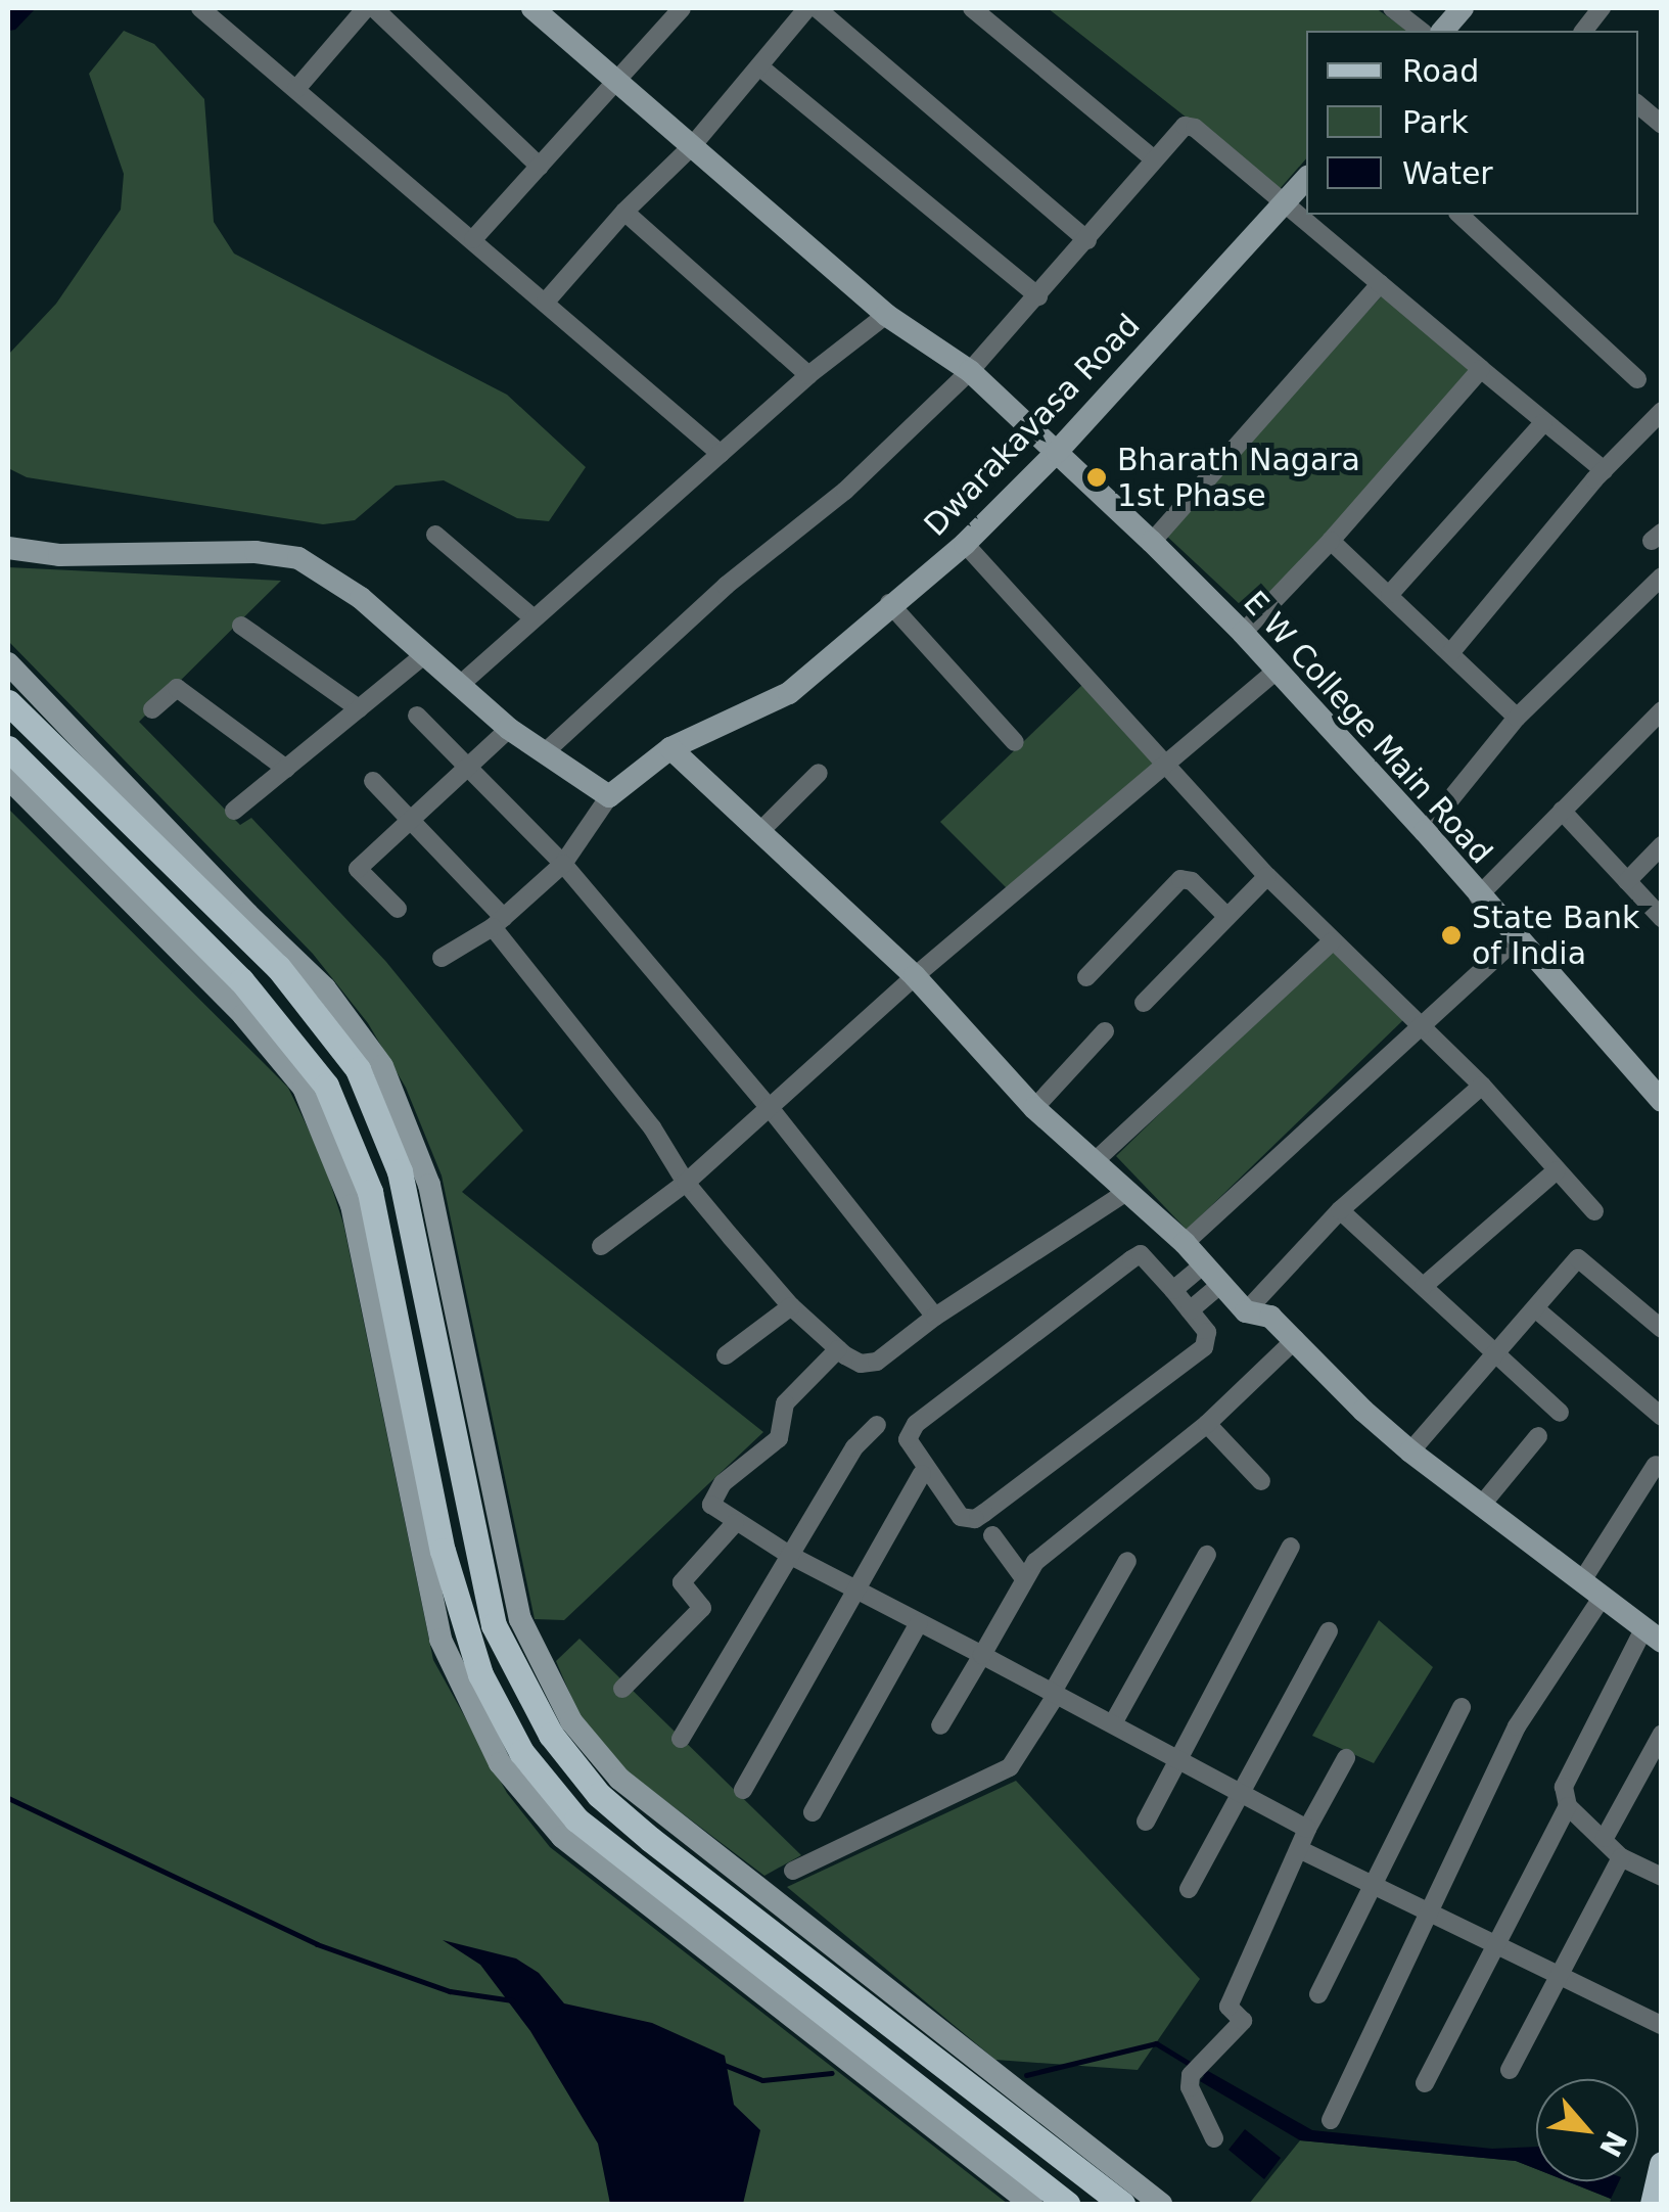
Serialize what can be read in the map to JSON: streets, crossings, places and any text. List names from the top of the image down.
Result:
{
  "streets": {
    "street": ["Dwarakavasa Road", "E W College Main Road"]
  },
  "crossings": [
    ["Dwarakavasa Road", "E W College Main Road"]
  ],
  "places": ["Bharath Nagara 1st Phase", "State Bank of India"],
  "legend": ["Road", "Park", "Water"],
  "north": "bottom right"
}
